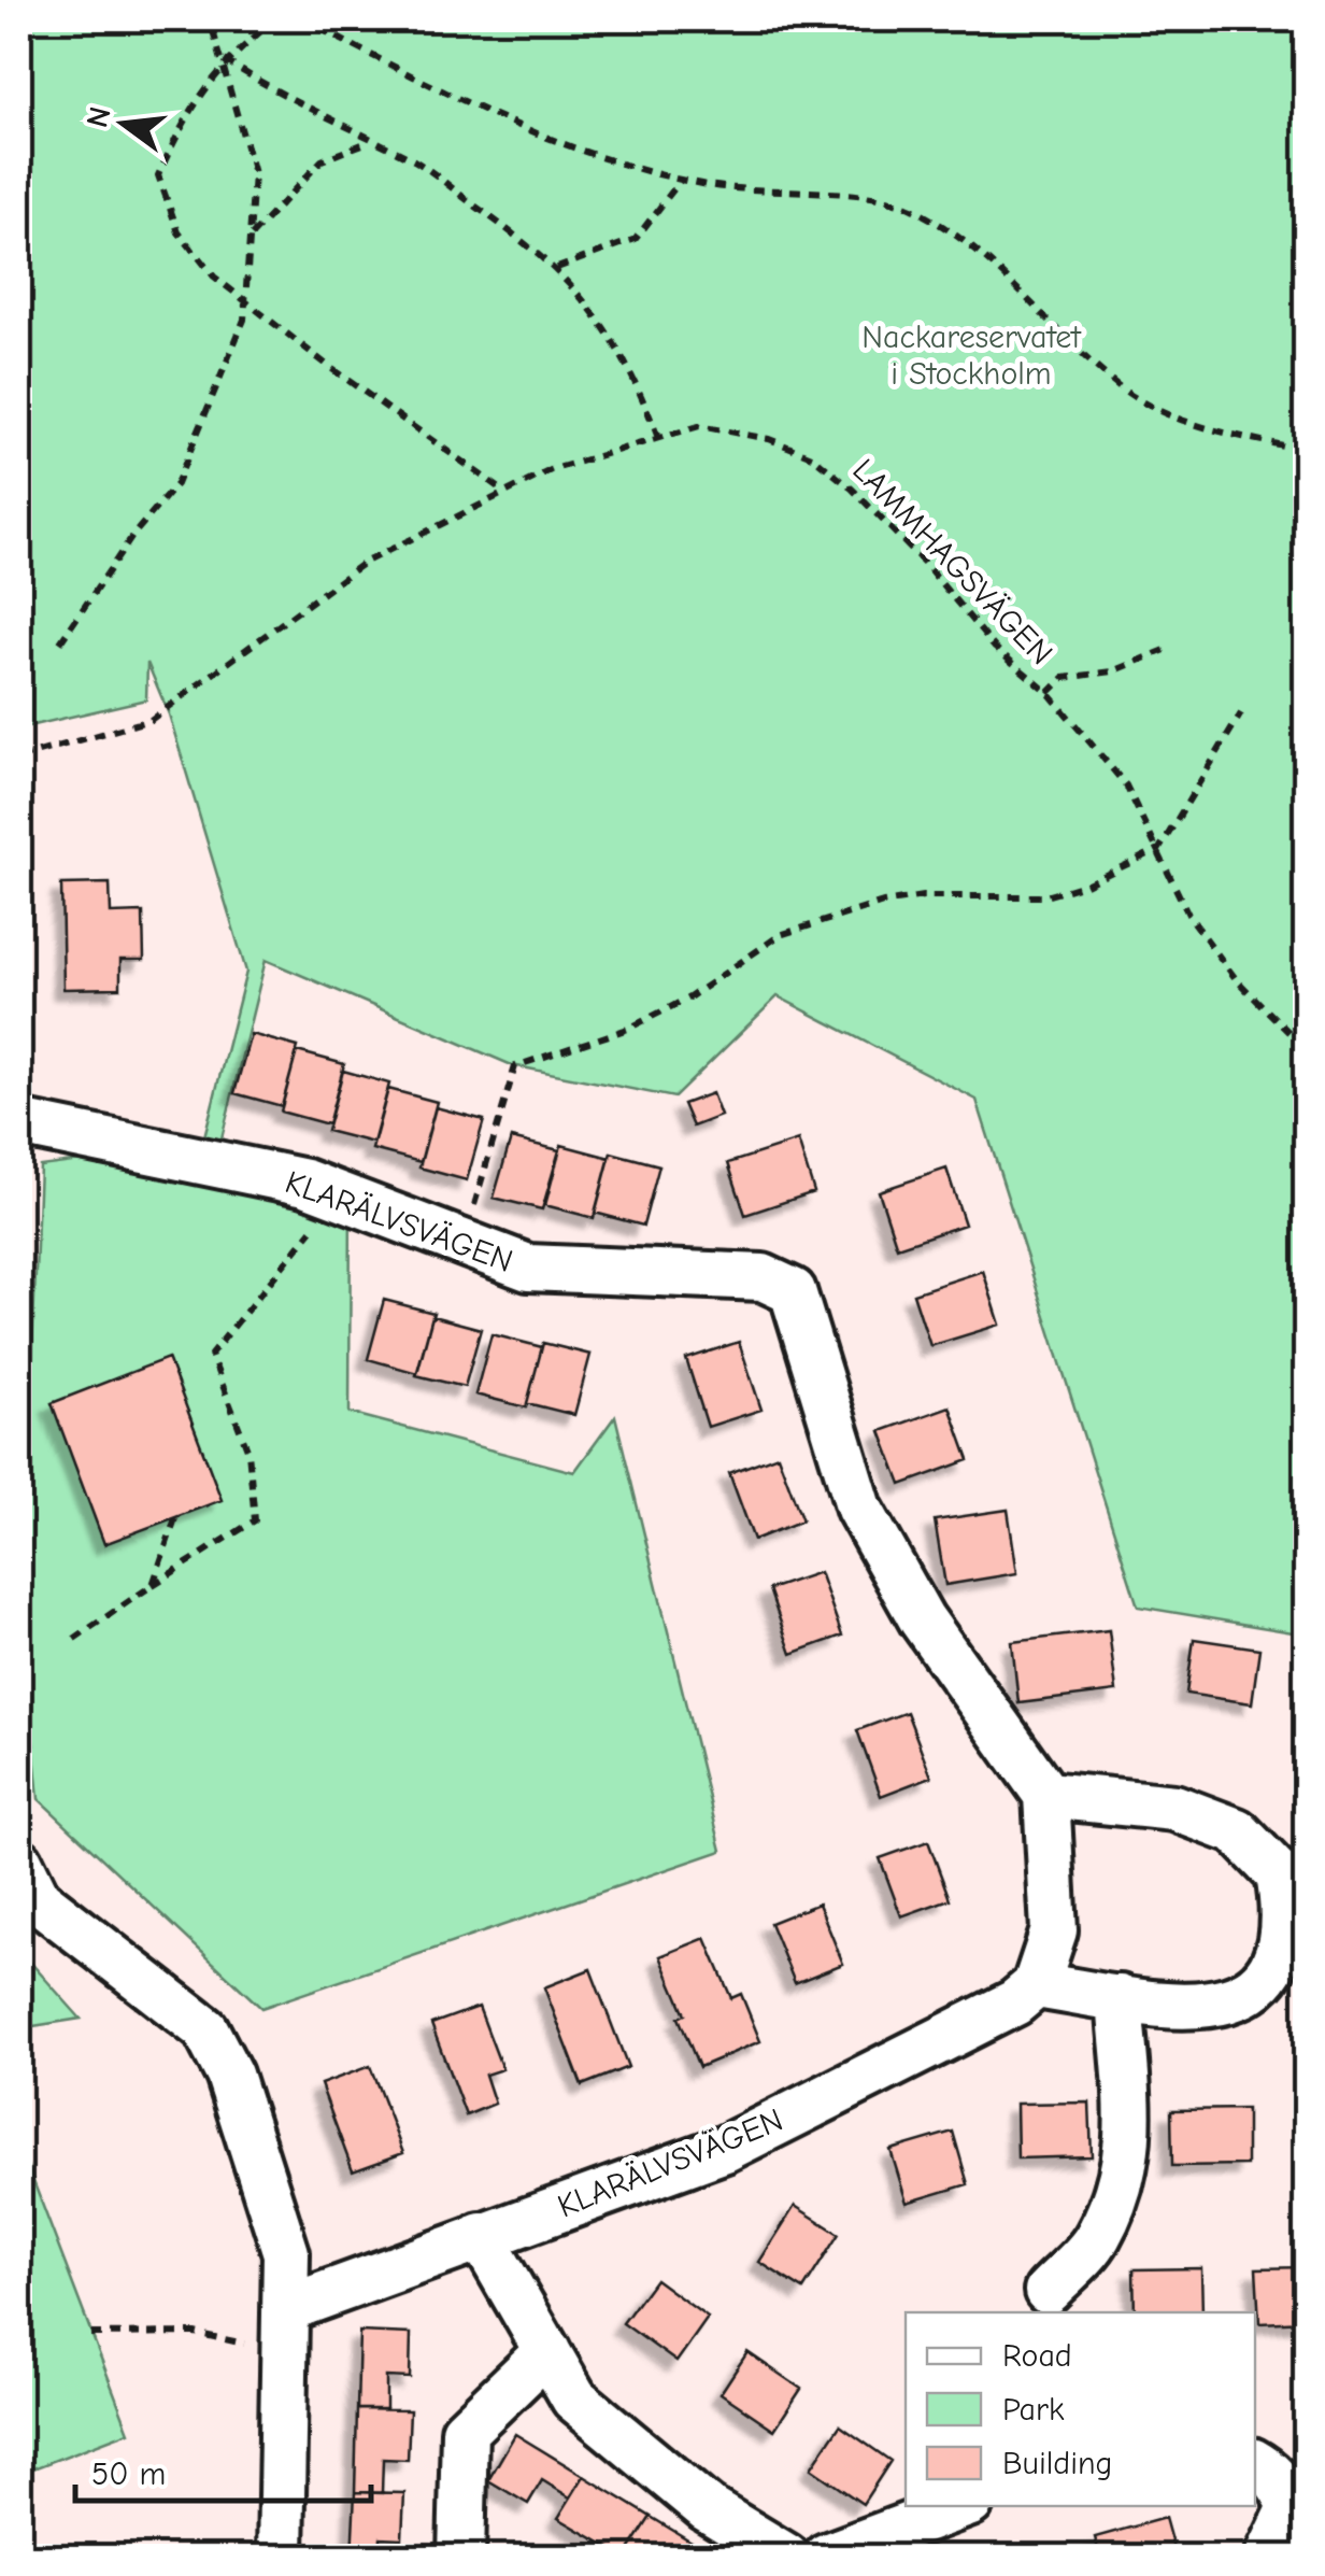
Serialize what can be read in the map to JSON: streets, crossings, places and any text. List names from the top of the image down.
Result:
{
  "streets": {
    "street": ["KLARÄLVSVÄGEN"],
    "path": ["LAMMHAGSVÄGEN"]
  },
  "parks": ["Nackareservatet i Stockholm"],
  "legend": ["Road", "Park", "Building"],
  "scale_bar": "50 m",
  "north": "left"
}
